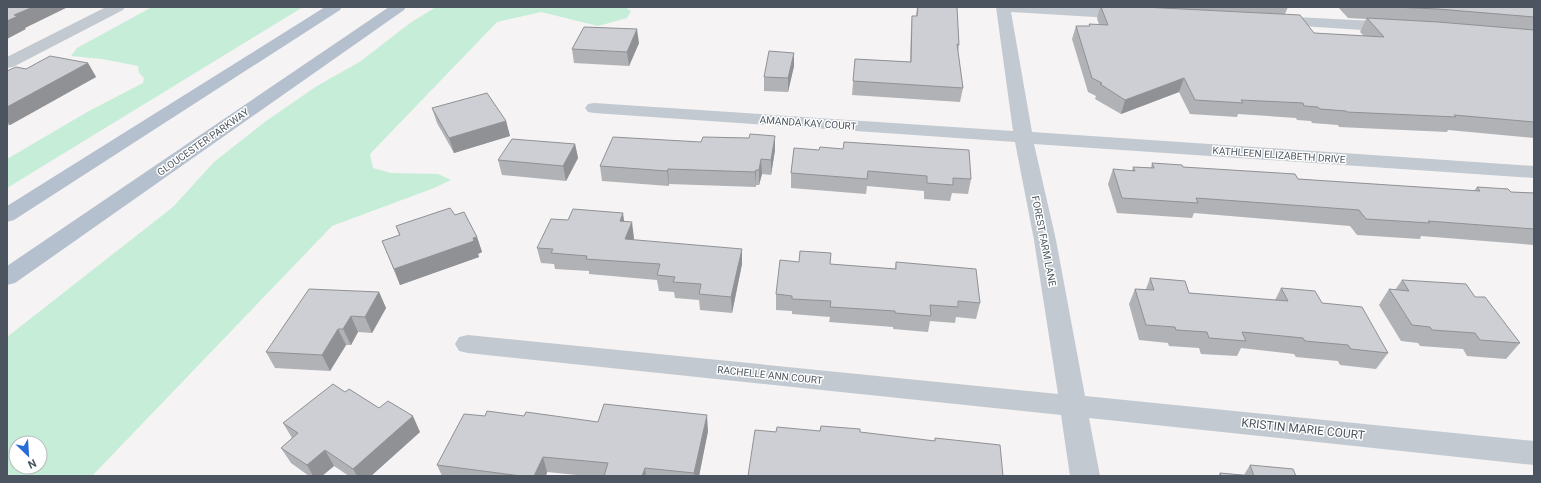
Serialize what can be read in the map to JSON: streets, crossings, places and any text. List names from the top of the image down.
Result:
{
  "streets": {
    "main road": ["GLOUCESTER PARKWAY"],
    "street": [
      "AMANDA KAY COURT",
      "KATHLEEN ELIZABETH DRIVE",
      "FOREST FARM LANE",
      "RACHELLE ANN COURT",
      "KRISTIN MARIE COURT"
    ]
  },
  "crossings": [
    ["AMANDA KAY COURT", "KATHLEEN ELIZABETH DRIVE"],
    ["AMANDA KAY COURT", "FOREST FARM LANE"],
    ["KATHLEEN ELIZABETH DRIVE", "FOREST FARM LANE"],
    ["FOREST FARM LANE", "RACHELLE ANN COURT"],
    ["FOREST FARM LANE", "KRISTIN MARIE COURT"],
    ["RACHELLE ANN COURT", "KRISTIN MARIE COURT"]
  ],
  "north": "bottom right"
}
